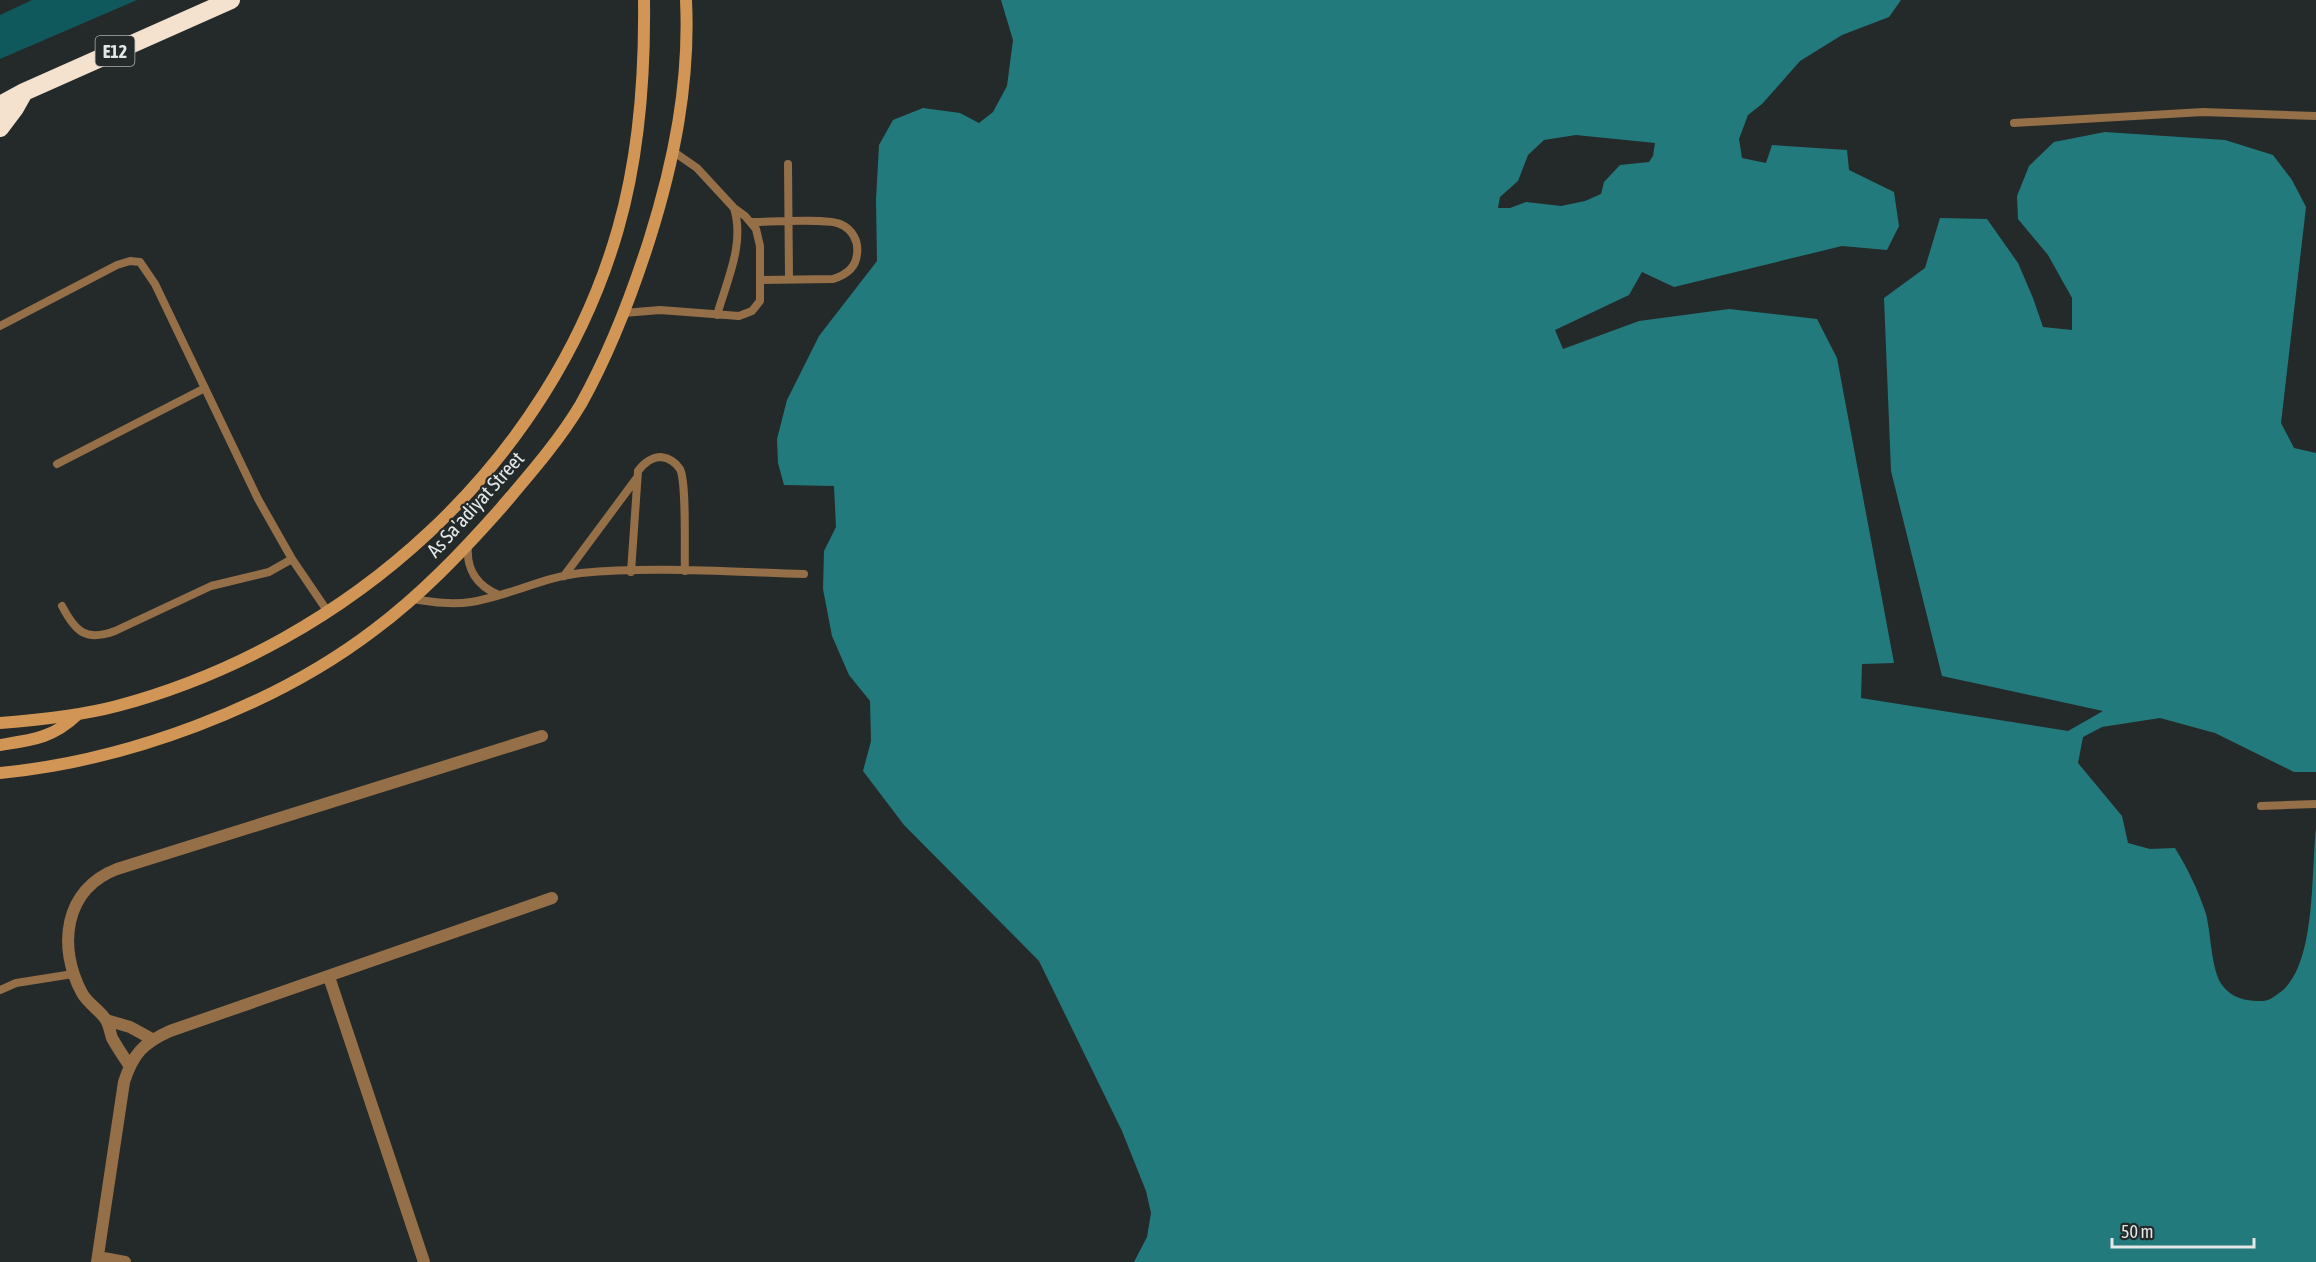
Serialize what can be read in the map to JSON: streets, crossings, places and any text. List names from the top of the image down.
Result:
{
  "streets": {
    "highway": ["E12"],
    "street": ["As Sa'adiyat Street"]
  },
  "scale_bar": "50 m"
}
